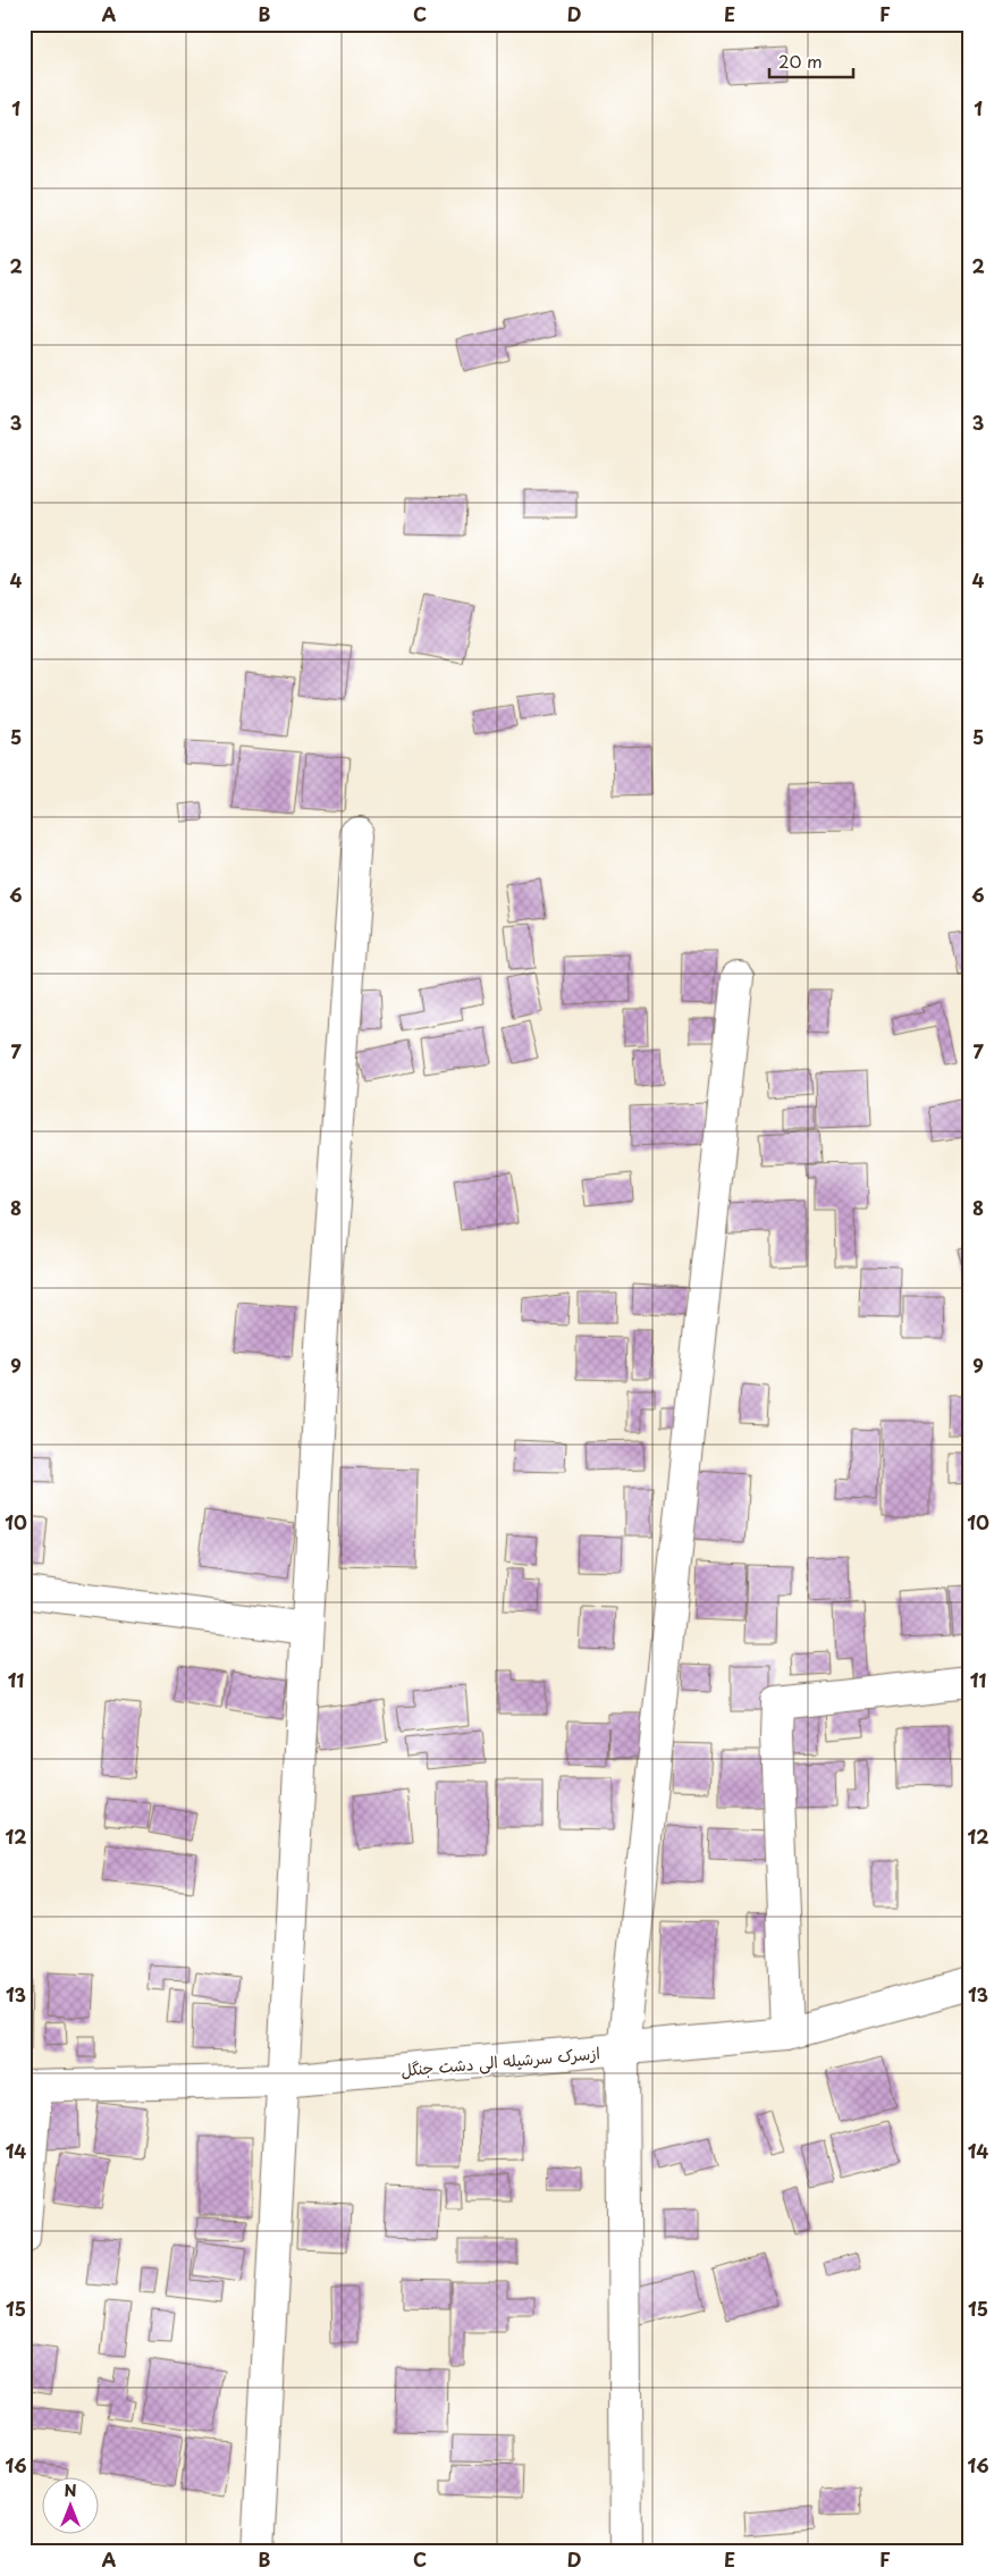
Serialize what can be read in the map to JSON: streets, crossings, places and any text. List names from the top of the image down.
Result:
{
  "streets": {
    "street": ["ازسرک سرشیله الی دشت جنگل"]
  },
  "scale_bar": "20 m",
  "north": "top",
  "grid": {
    "columns": [
      "A",
      "B",
      "C",
      "D",
      "E",
      "F"
    ],
    "rows": [
      "1",
      "2",
      "3",
      "4",
      "5",
      "6",
      "7",
      "8",
      "9",
      "10",
      "11",
      "12",
      "13",
      "14",
      "15",
      "16"
    ]
  }
}
